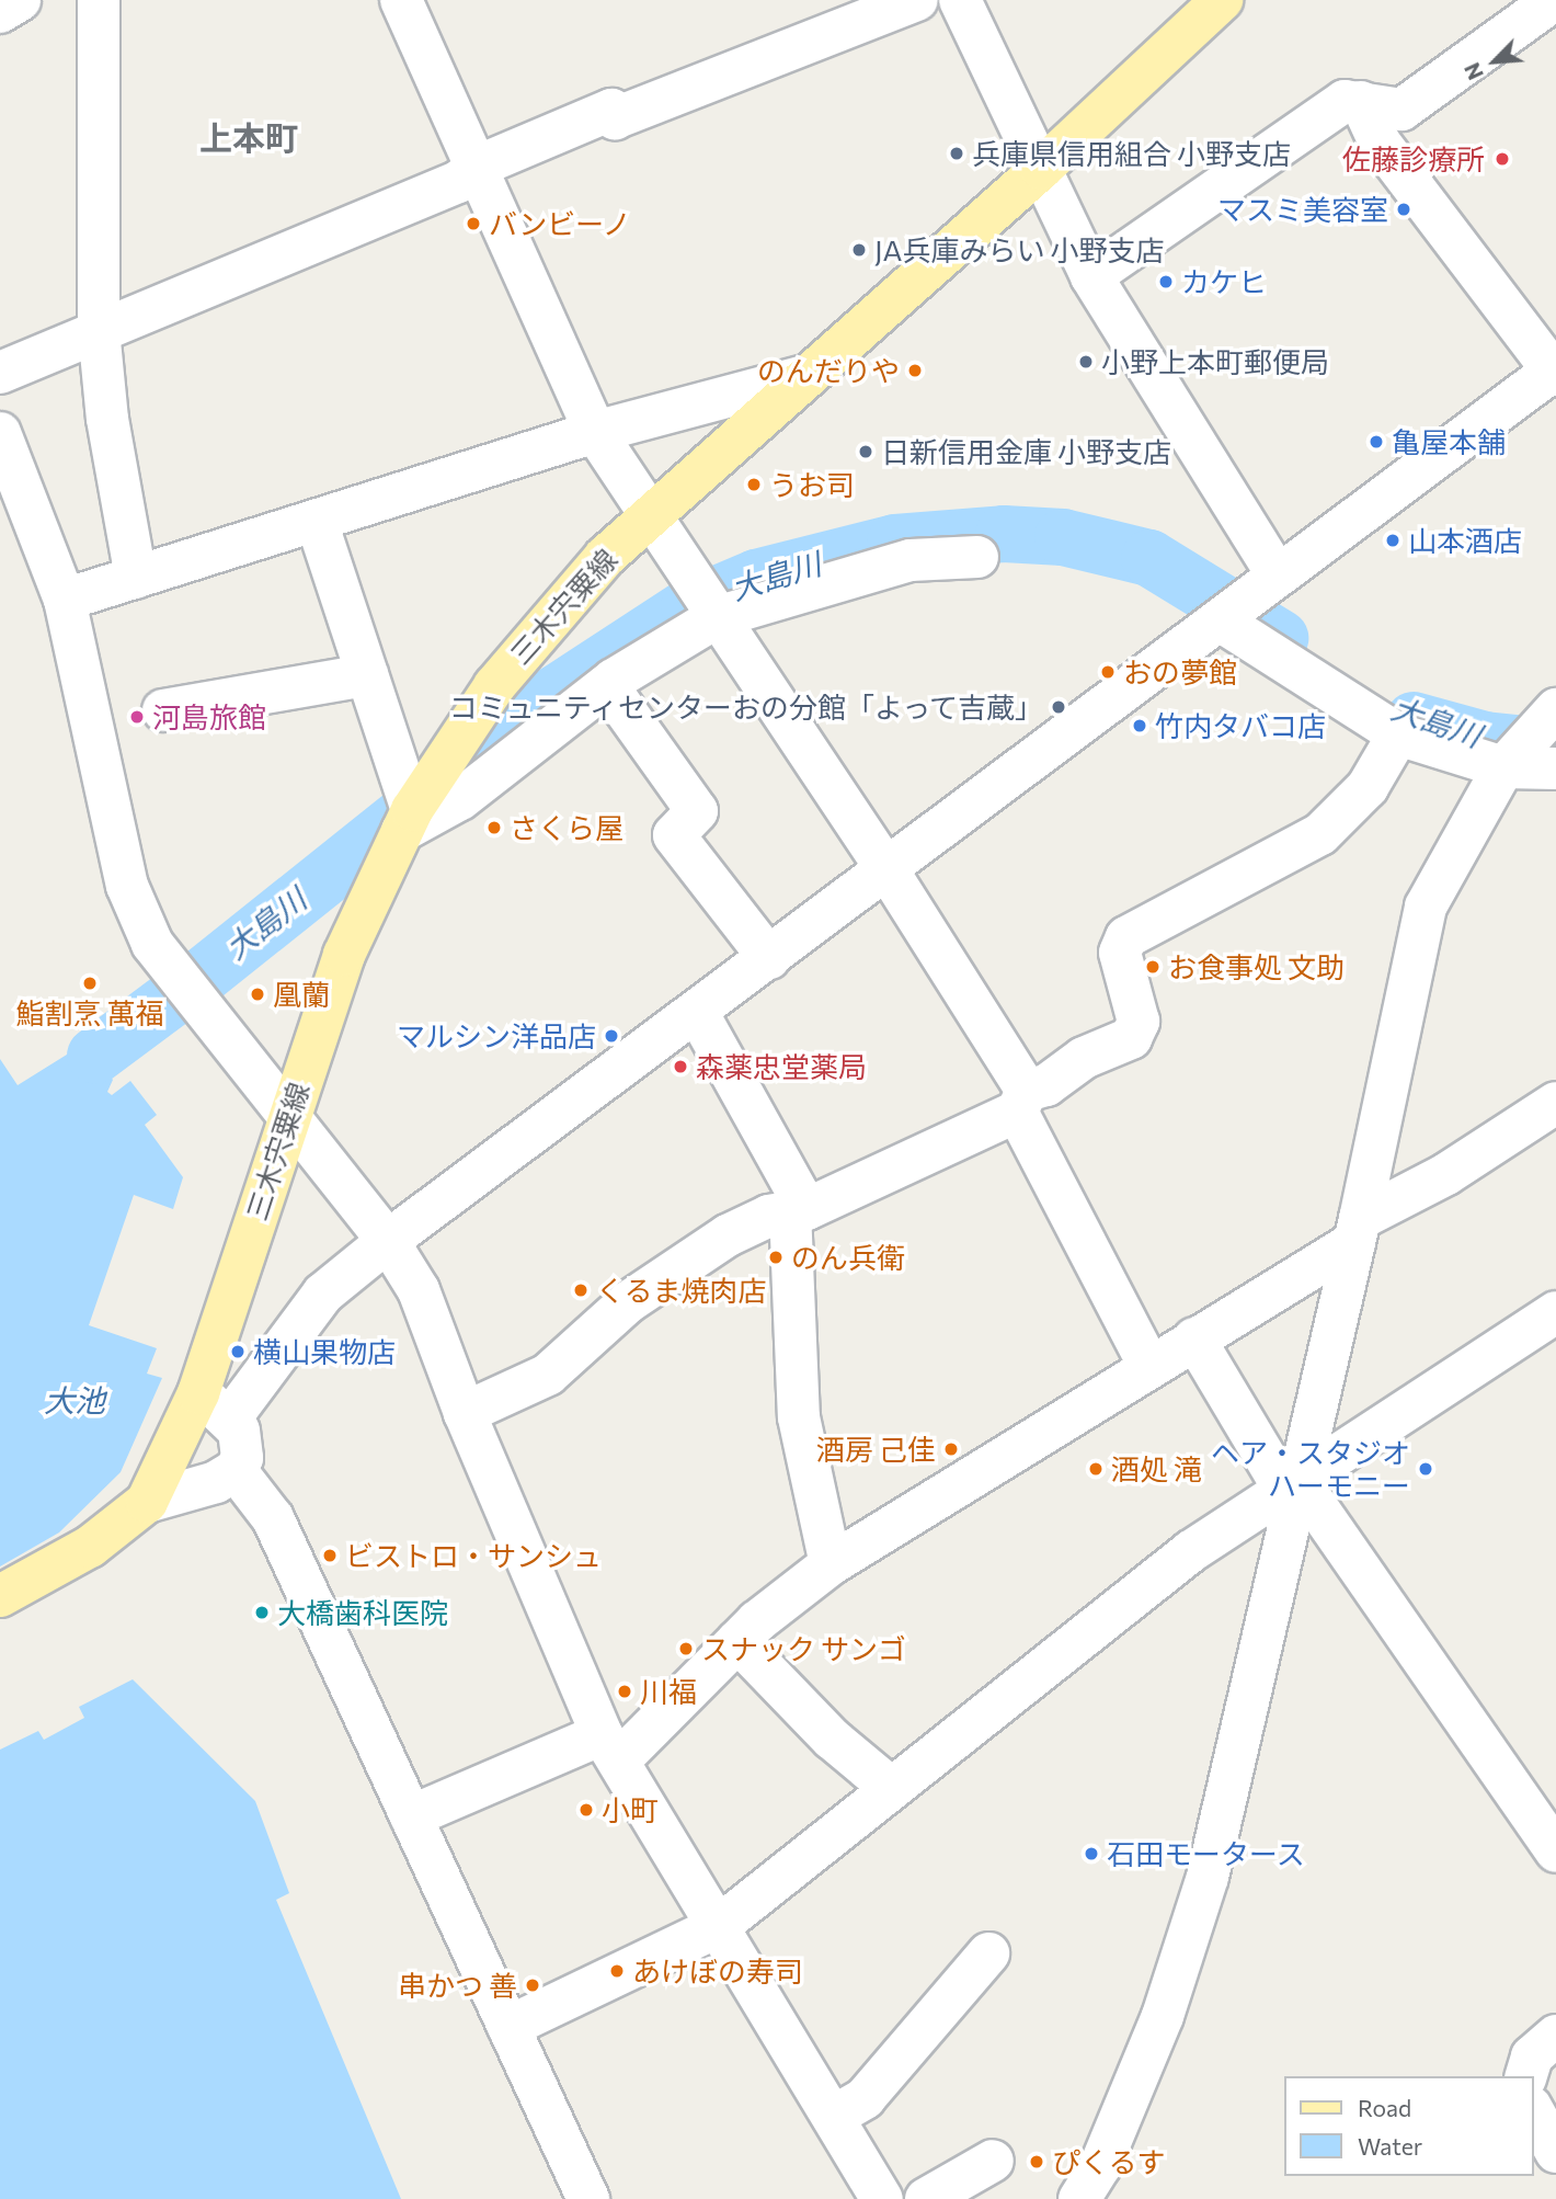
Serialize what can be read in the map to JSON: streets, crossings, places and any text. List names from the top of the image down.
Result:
{
  "streets": {
    "main road": ["三木宍粟線"]
  },
  "districts": ["上本町"],
  "water": ["大島川", "大池"],
  "places": [
    "兵庫県信用組合 小野支店",
    "佐藤診療所",
    "マスミ美容室",
    "バンビーノ",
    "JA兵庫みらい 小野支店",
    "カケヒ",
    "小野上本町郵便局",
    "のんだりや",
    "亀屋本舗",
    "日新信用金庫 小野支店",
    "うお司",
    "山本酒店",
    "おの夢館",
    "コミュニティセンターおの分館「よって吉蔵」",
    "河島旅館",
    "竹内タバコ店",
    "さくら屋",
    "お食事処 文助",
    "鮨割烹 萬福",
    "凰蘭",
    "マルシン洋品店",
    "森薬忠堂薬局",
    "のん兵衛",
    "くるま焼肉店",
    "横山果物店",
    "酒房 己佳",
    "酒処 滝",
    "ヘア・スタジオ ハーモニー",
    "ビストロ・サンシュ",
    "大橋歯科医院",
    "スナック サンゴ",
    "川福",
    "小町",
    "石田モータース",
    "あけぼの寿司",
    "串かつ 善",
    "ぴくるす"
  ],
  "legend": ["Road", "Water"],
  "north": "bottom left"
}
